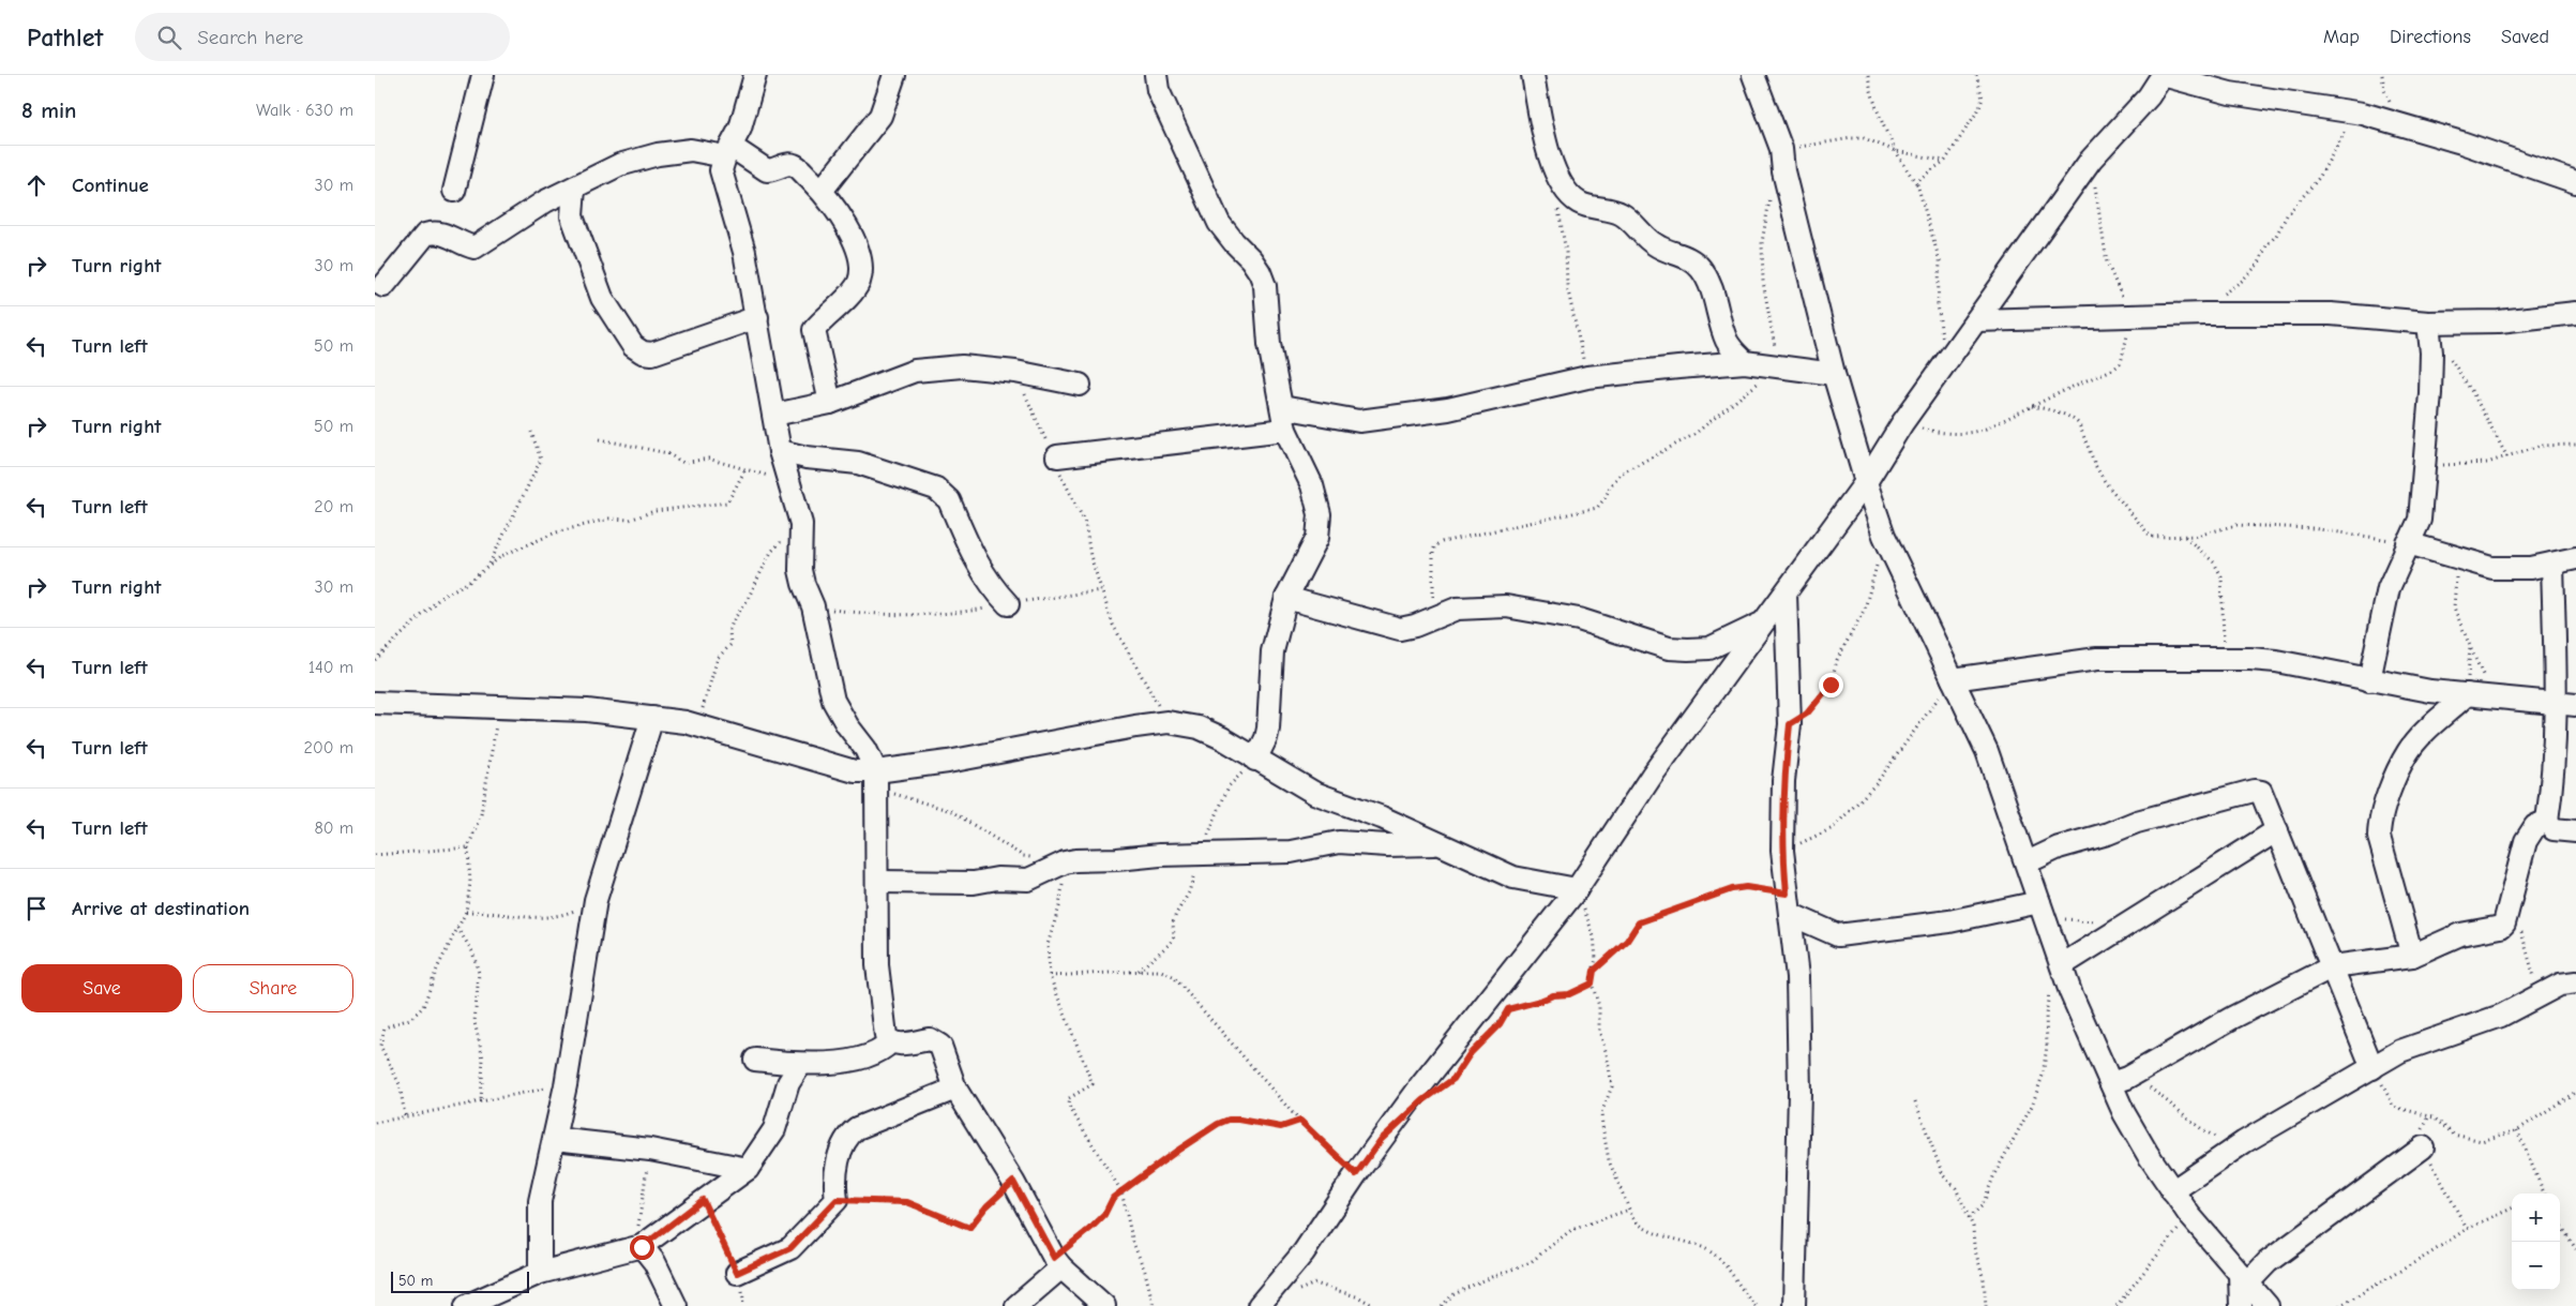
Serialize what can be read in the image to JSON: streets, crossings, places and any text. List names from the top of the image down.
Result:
{
  "scale_bar": "50 m",
  "page": {
    "header": "Pathlet",
    "search": "Search here",
    "nav": ["Map", "Directions", "Saved"],
    "heading": ["8 min", "Walk · 630 m"],
    "list": [
      ["Continue", "30 m"],
      ["Turn right", "30 m"],
      ["Turn left", "50 m"],
      ["Turn right", "50 m"],
      ["Turn left", "20 m"],
      ["Turn right", "30 m"],
      ["Turn left", "140 m"],
      ["Turn left", "200 m"],
      ["Turn left", "80 m"],
      "Arrive at destination"
    ],
    "buttons": ["Save", "Share"],
    "map_buttons": ["+", "−"],
    "scale": "50 m"
  }
}
